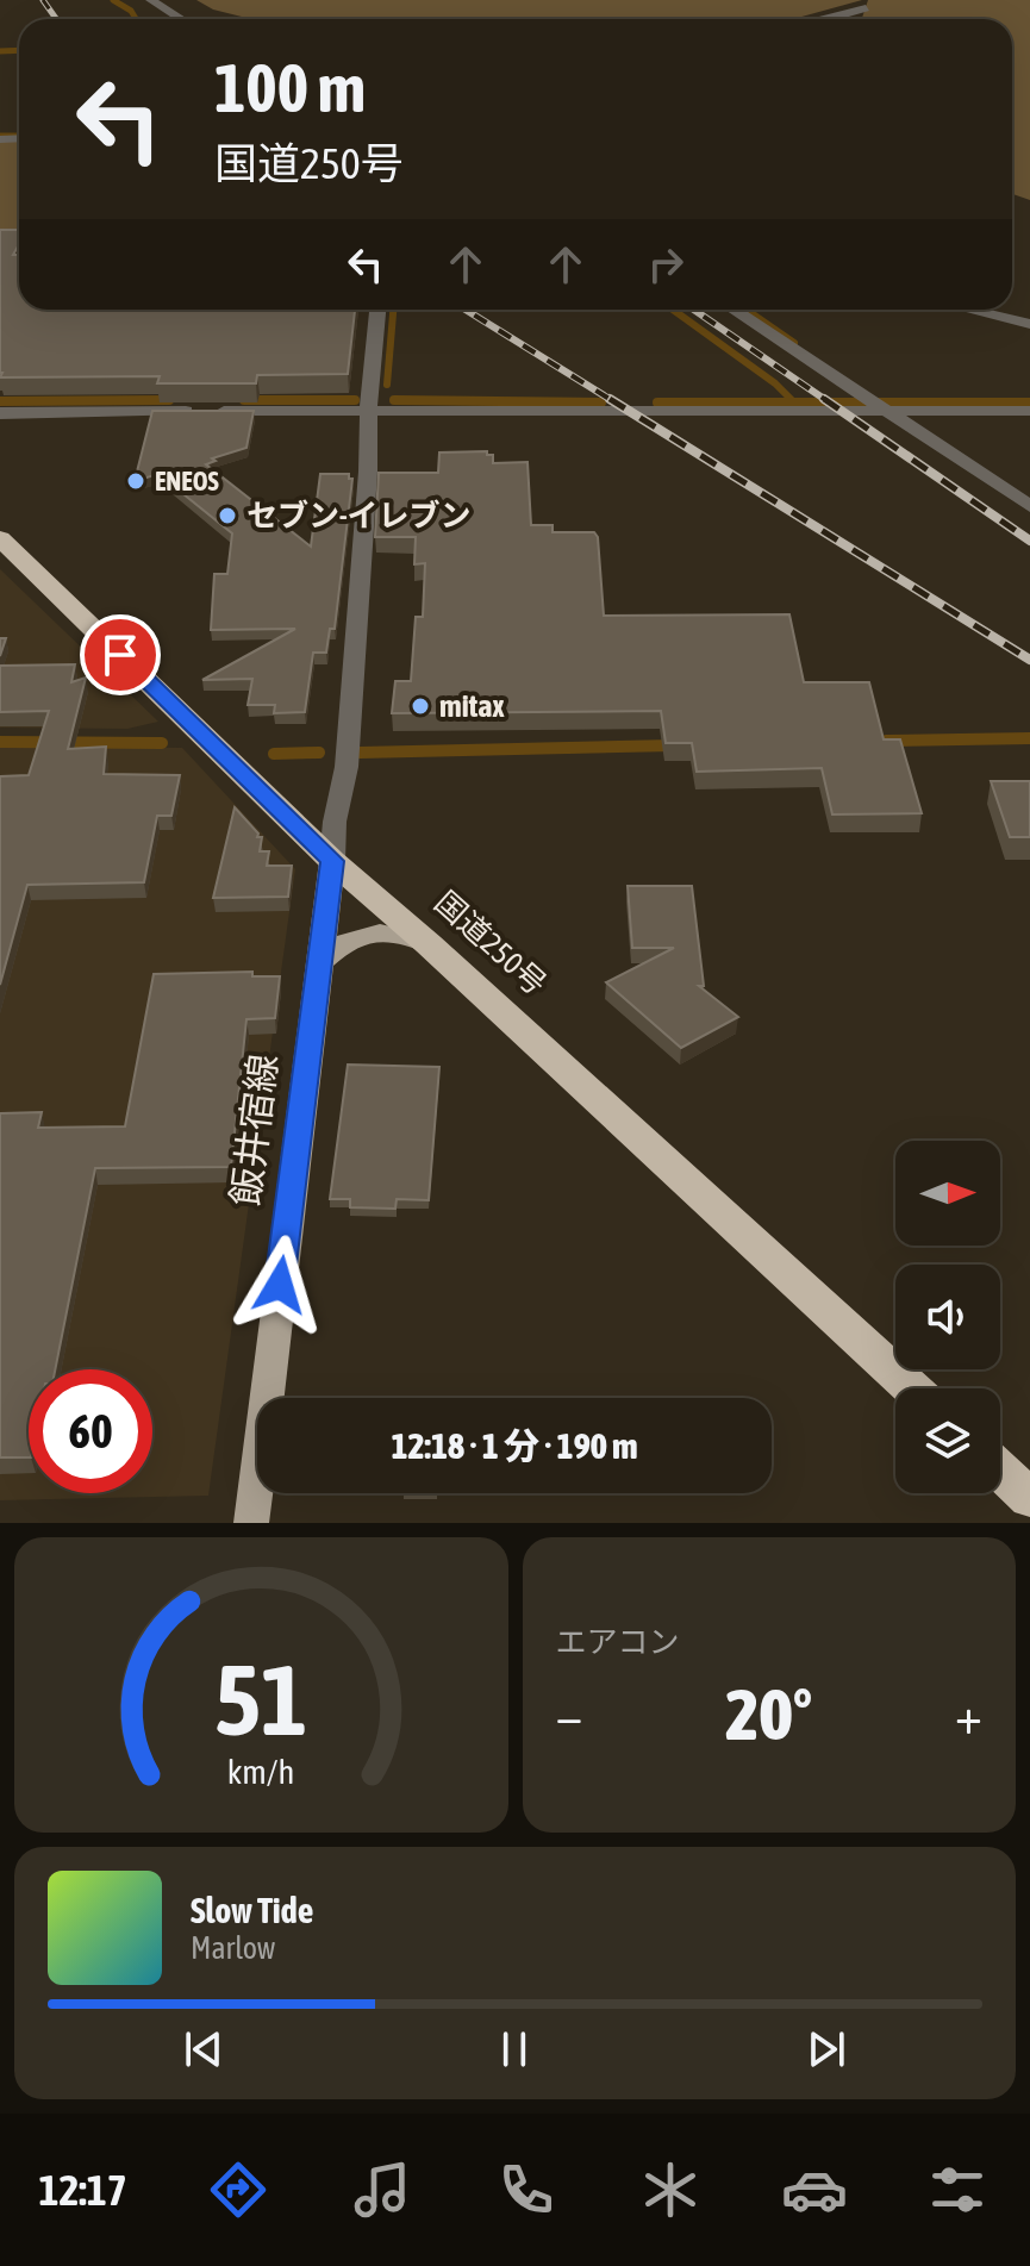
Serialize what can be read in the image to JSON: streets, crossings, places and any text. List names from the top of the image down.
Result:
{
  "streets": {
    "highway": ["国道250号"],
    "main road": ["飯井宿線"]
  },
  "crossings": [
    ["国道250号", "飯井宿線"]
  ],
  "places": ["ENEOS", "セブン-イレブン", "mitax"],
  "north": "right",
  "page": {
    "turn": ["100 m", "国道250号"],
    "limit": "60",
    "trip": "12:18 · 1 分 · 190 m",
    "tile": "エアコン",
    "heat": ["−", "20°", "+"],
    "song": ["Slow Tide", "Marlow"],
    "tabs": "12:17",
    "gauge": ["51", "km/h"]
  }
}
